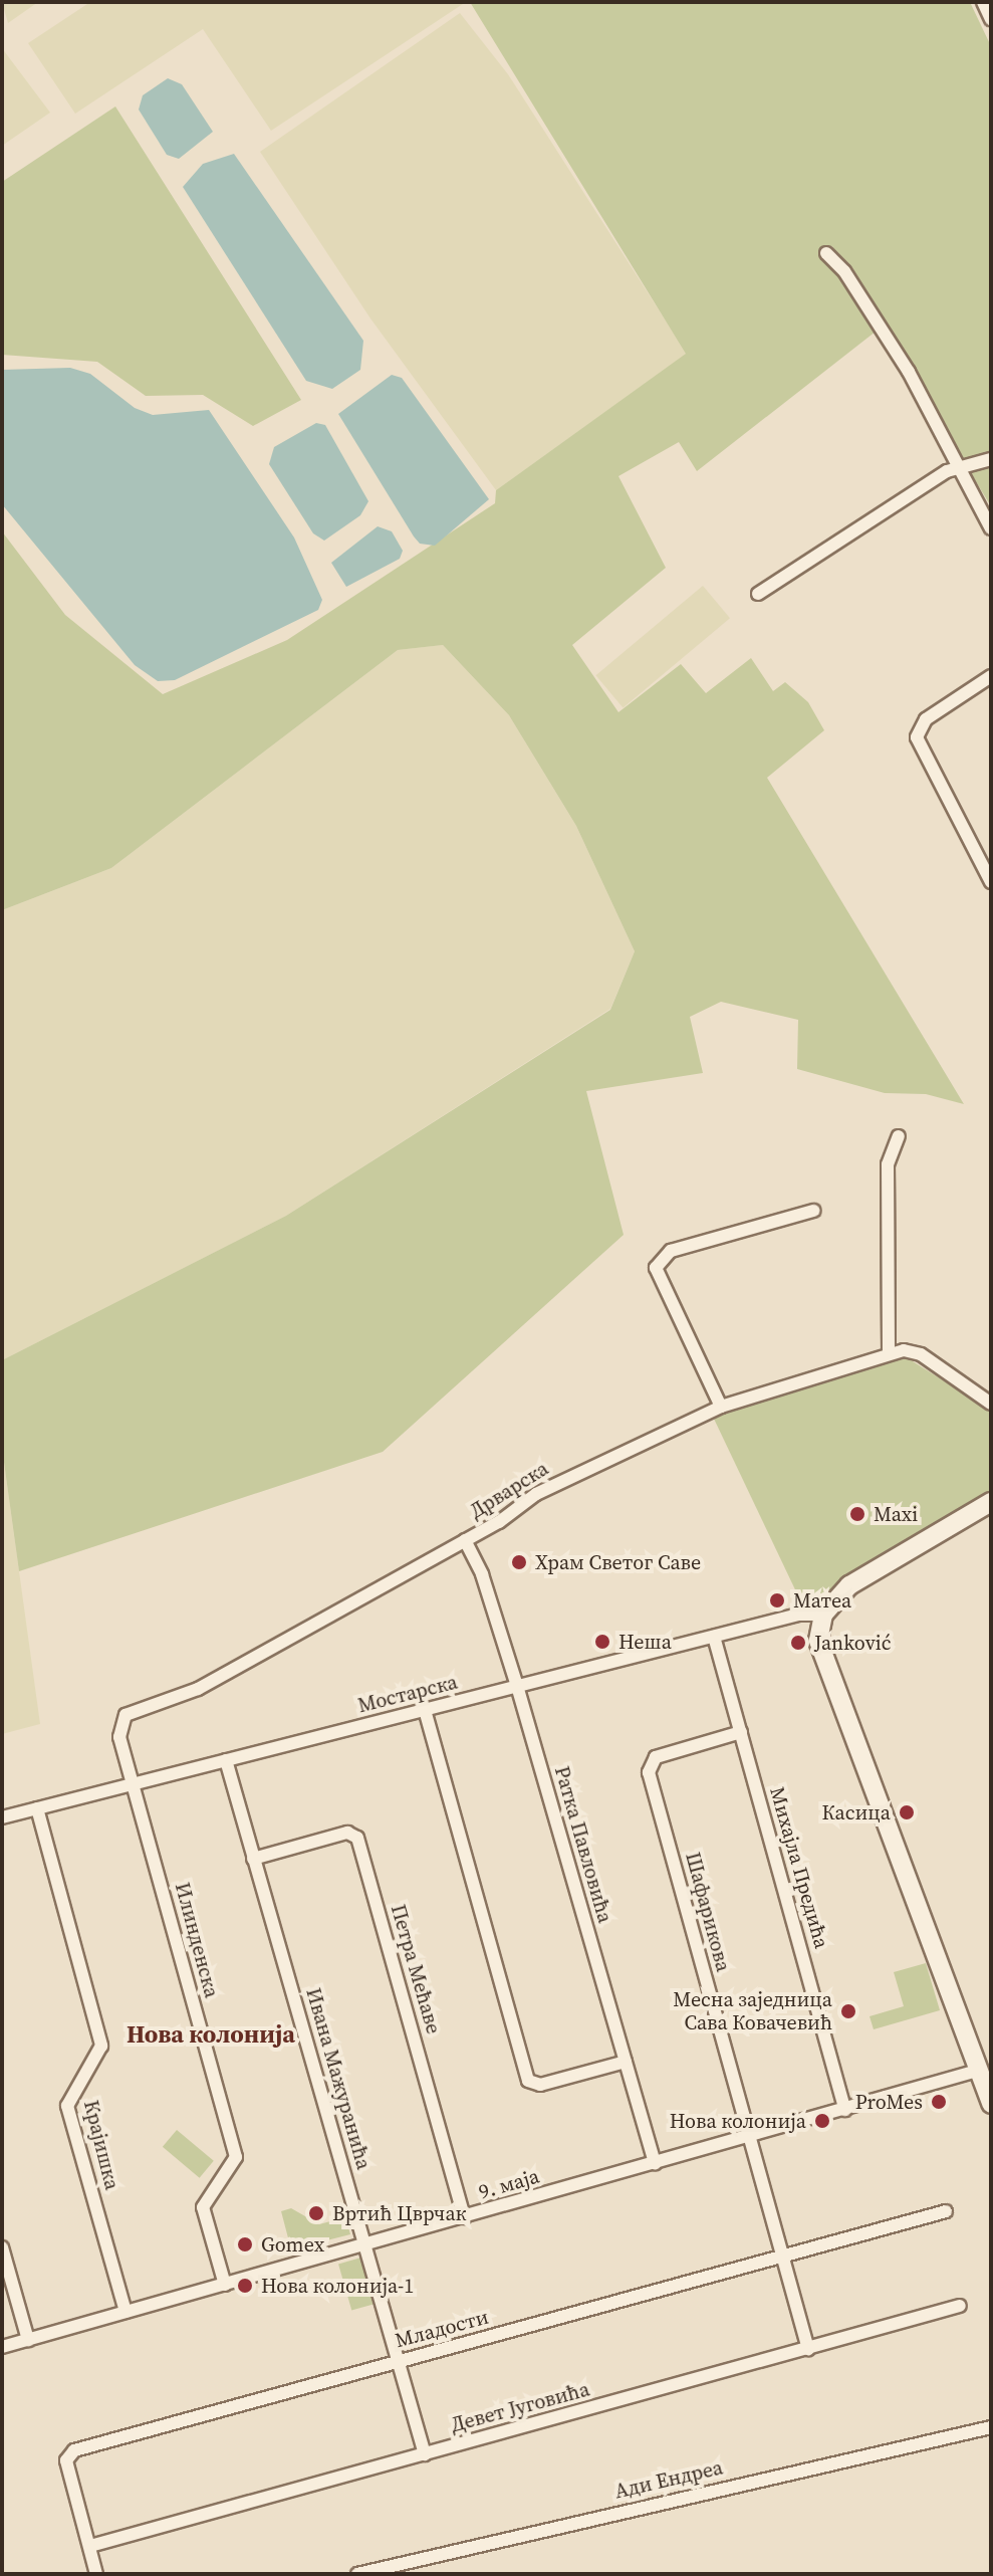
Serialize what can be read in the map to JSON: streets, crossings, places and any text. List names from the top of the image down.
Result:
{
  "streets": {
    "street": [
      "Дрварска",
      "Мостарска",
      "Ратка Павловића",
      "Михајла Предића",
      "Шафарикова",
      "Илинденска",
      "Петра Мећаве",
      "Ивана Мажуранића",
      "Крајишка",
      "9. маја",
      "Младости",
      "Девет Југовића",
      "Ади Ендреа"
    ]
  },
  "crossings": [
    ["Дрварска", "Мостарска"],
    ["Дрварска", "Ратка Павловића"],
    ["Дрварска", "Илинденска"],
    ["Мостарска", "Ратка Павловића"],
    ["Мостарска", "Михајла Предића"],
    ["Мостарска", "Илинденска"],
    ["Мостарска", "Ивана Мажуранића"],
    ["Мостарска", "Крајишка"],
    ["Ратка Павловића", "9. маја"],
    ["Михајла Предића", "Шафарикова"],
    ["Михајла Предића", "9. маја"],
    ["Шафарикова", "9. маја"],
    ["Шафарикова", "Младости"],
    ["Шафарикова", "Девет Југовића"],
    ["Илинденска", "9. маја"],
    ["Петра Мећаве", "Ивана Мажуранића"],
    ["Петра Мећаве", "9. маја"],
    ["Ивана Мажуранића", "9. маја"],
    ["Ивана Мажуранића", "Младости"],
    ["Ивана Мажуранића", "Девет Југовића"],
    ["Крајишка", "9. маја"],
    ["Младости", "Девет Југовића"]
  ],
  "districts": ["Нова колонија"],
  "places": [
    "Maxi",
    "Храм Светог Саве",
    "Матеа",
    "Неша",
    "Janković",
    "Касица",
    "Месна заједница Сава Ковачевић",
    "ProMes",
    "Нова колонија",
    "Вртић Цврчак",
    "Gomex",
    "Нова колонија-1"
  ]
}
